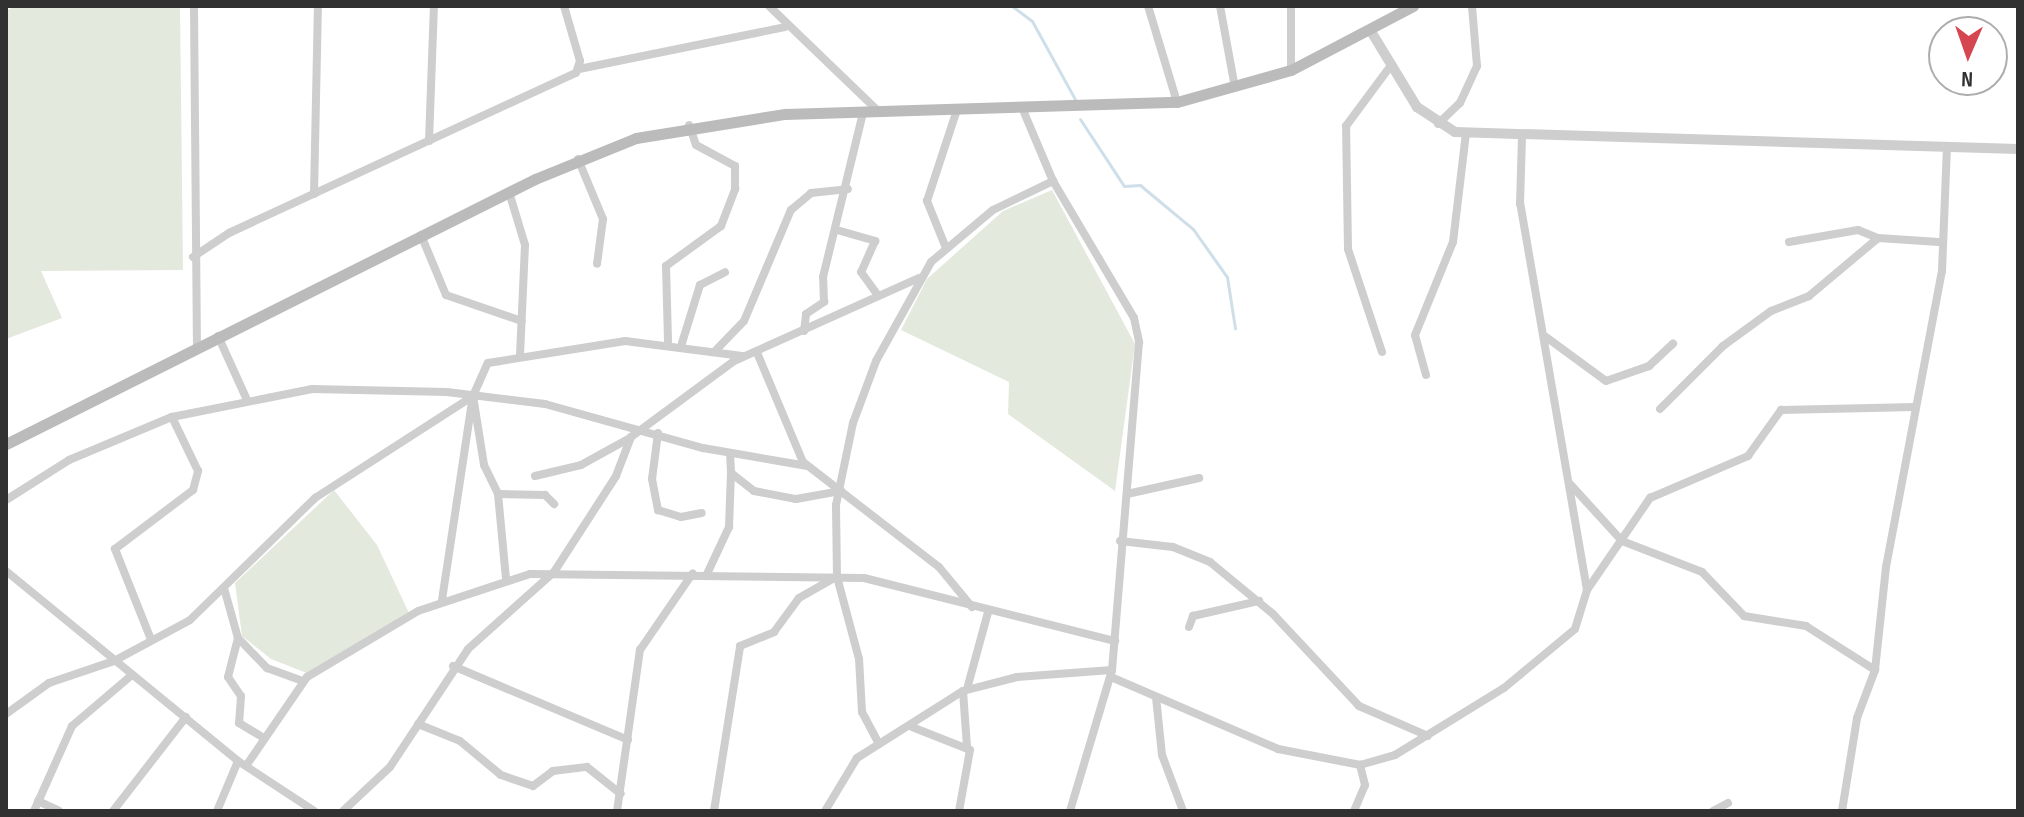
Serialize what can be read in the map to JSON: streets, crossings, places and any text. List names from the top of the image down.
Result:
{
  "north": "bottom"
}
